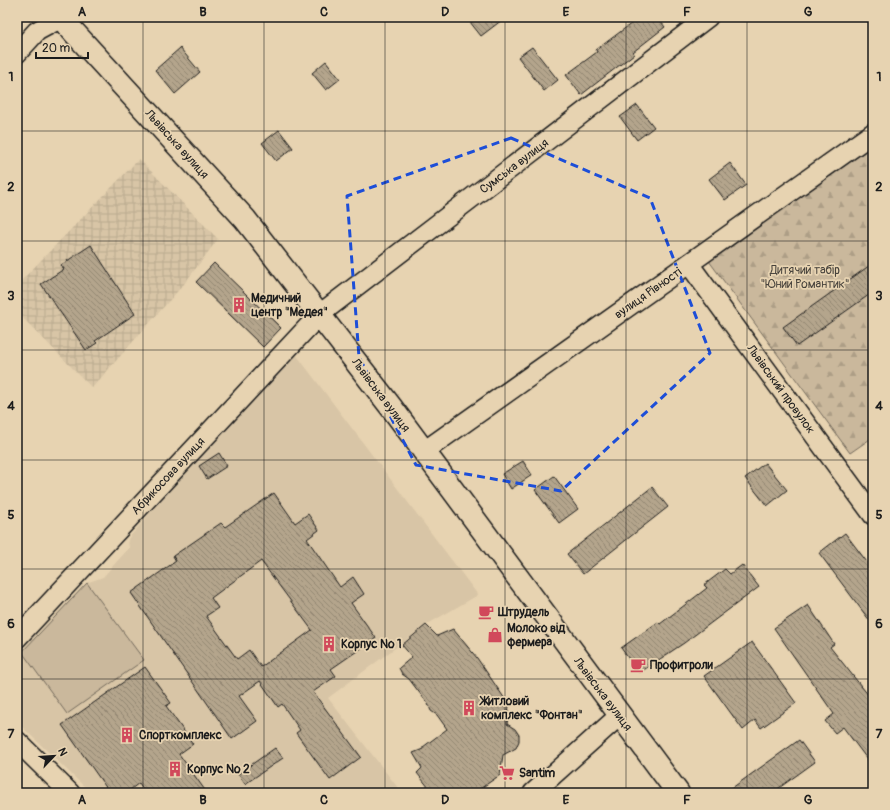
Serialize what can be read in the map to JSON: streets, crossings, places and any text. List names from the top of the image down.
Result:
{
  "streets": {
    "main road": ["Львівська вулиця"],
    "street": [
      "Сумська вулиця",
      "вулиця Рівності",
      "Львівський провулок",
      "Абрикосова вулиця"
    ]
  },
  "crossings": [
    ["Львівська вулиця", "Сумська вулиця"],
    ["Львівська вулиця", "вулиця Рівності"],
    ["Львівська вулиця", "Абрикосова вулиця"],
    ["Сумська вулиця", "Абрикосова вулиця"],
    ["вулиця Рівності", "Львівський провулок"]
  ],
  "parks": ["Дитячий табір \"Юний Романтик\""],
  "places": {
    "building": [
      "Медичний центр \"Медея\"",
      "Корпус № 1",
      "Житловий комплекс \"Фонтан\"",
      "Спорткомплекс",
      "Корпус № 2"
    ],
    "cafe": ["Штрудель", "Профитроли"],
    "shop": ["Молоко від фермера"],
    "supermarket": ["Santim"]
  },
  "scale_bar": "20 m",
  "north": "top right",
  "grid": {
    "columns": [
      "A",
      "B",
      "C",
      "D",
      "E",
      "F",
      "G"
    ],
    "rows": [
      "1",
      "2",
      "3",
      "4",
      "5",
      "6",
      "7"
    ]
  }
}
